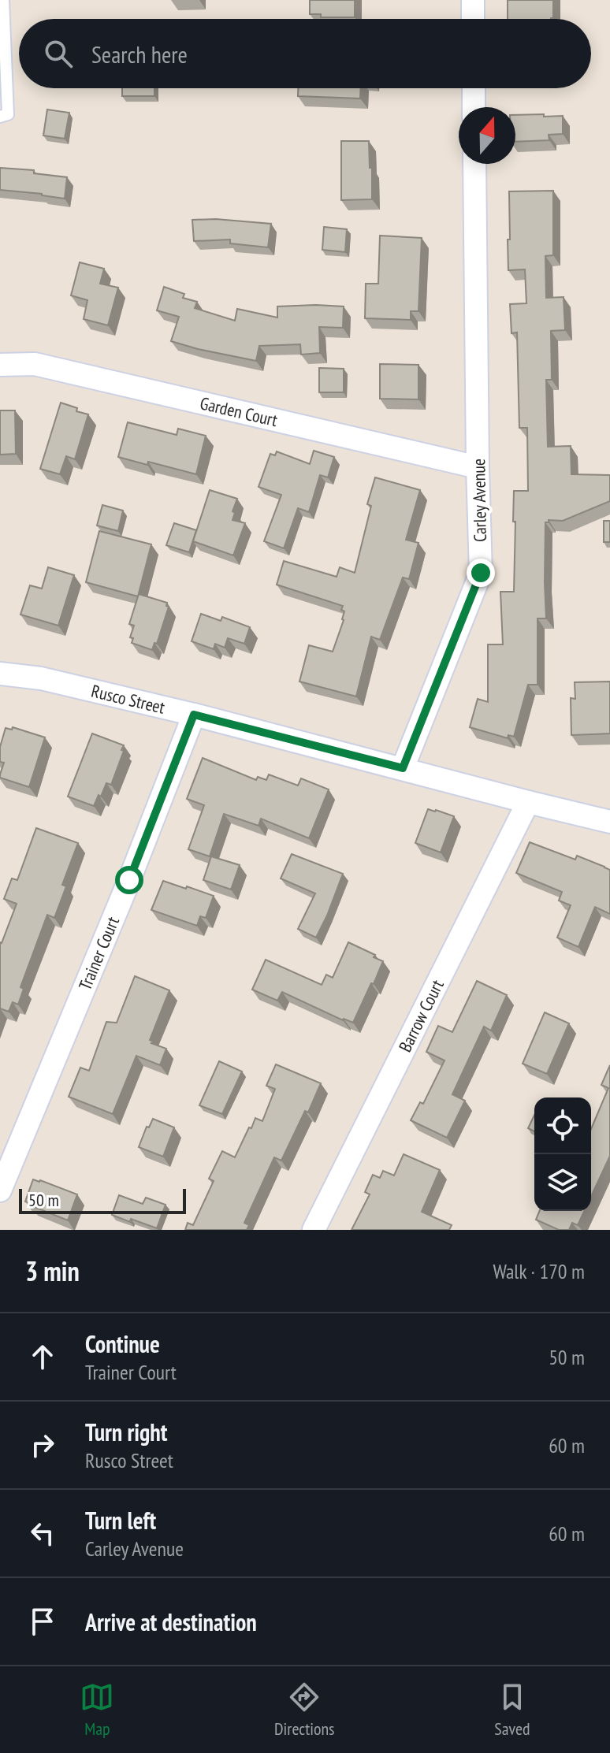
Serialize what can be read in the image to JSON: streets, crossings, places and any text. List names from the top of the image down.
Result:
{
  "streets": {
    "street": [
      "Garden Court",
      "Carley Avenue",
      "Rusco Street",
      "Trainer Court",
      "Barrow Court"
    ]
  },
  "crossings": [
    ["Garden Court", "Carley Avenue"],
    ["Carley Avenue", "Rusco Street"],
    ["Rusco Street", "Trainer Court"]
  ],
  "scale_bar": "50 m",
  "north": "top",
  "page": {
    "search": "Search here",
    "scale": "50 m",
    "heading": ["3 min", "Walk · 170 m"],
    "list": [
      ["Continue", "Trainer Court", "50 m"],
      ["Turn right", "Rusco Street", "60 m"],
      ["Turn left", "Carley Avenue", "60 m"],
      "Arrive at destination"
    ],
    "nav": ["Map", "Directions", "Saved"]
  }
}
